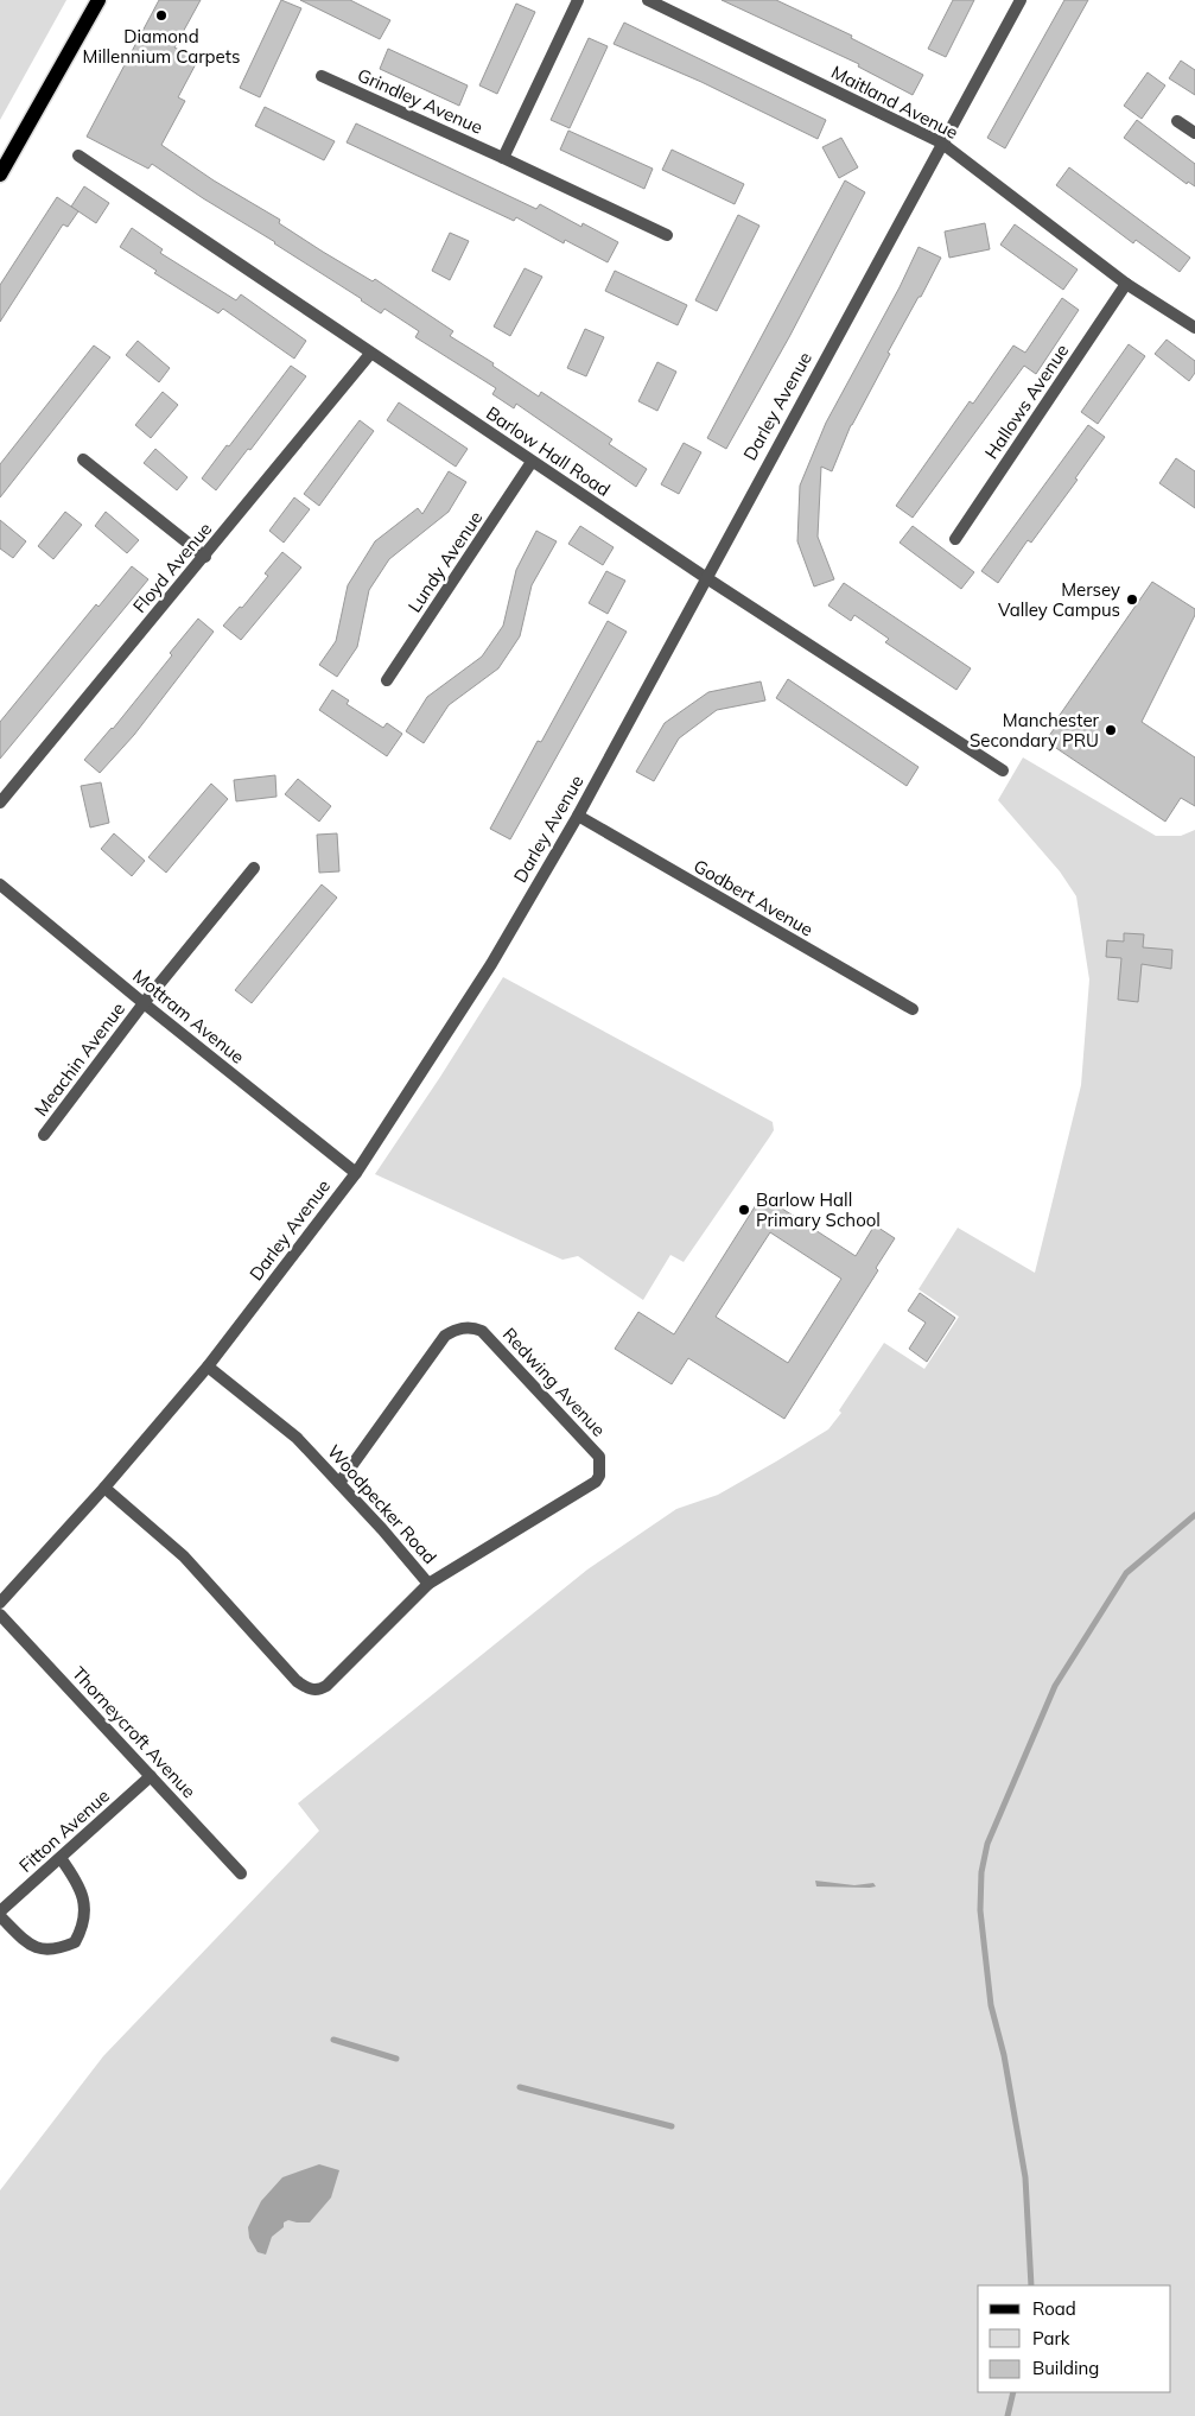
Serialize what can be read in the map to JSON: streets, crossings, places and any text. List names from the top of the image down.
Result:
{
  "streets": {
    "street": [
      "Grindley Avenue",
      "Maitland Avenue",
      "Hallows Avenue",
      "Darley Avenue",
      "Barlow Hall Road",
      "Lundy Avenue",
      "Floyd Avenue",
      "Godbert Avenue",
      "Mottram Avenue",
      "Meachin Avenue",
      "Redwing Avenue",
      "Woodpecker Road",
      "Thorneycroft Avenue",
      "Fitton Avenue"
    ]
  },
  "crossings": [
    ["Maitland Avenue", "Hallows Avenue"],
    ["Maitland Avenue", "Darley Avenue"],
    ["Darley Avenue", "Barlow Hall Road"],
    ["Darley Avenue", "Godbert Avenue"],
    ["Darley Avenue", "Mottram Avenue"],
    ["Darley Avenue", "Woodpecker Road"],
    ["Barlow Hall Road", "Lundy Avenue"],
    ["Barlow Hall Road", "Floyd Avenue"],
    ["Mottram Avenue", "Meachin Avenue"],
    ["Redwing Avenue", "Woodpecker Road"],
    ["Thorneycroft Avenue", "Fitton Avenue"]
  ],
  "places": [
    "Diamond Millennium Carpets",
    "Mersey Valley Campus",
    "Manchester Secondary PRU",
    "Barlow Hall Primary School"
  ],
  "legend": ["Road", "Park", "Building"]
}
